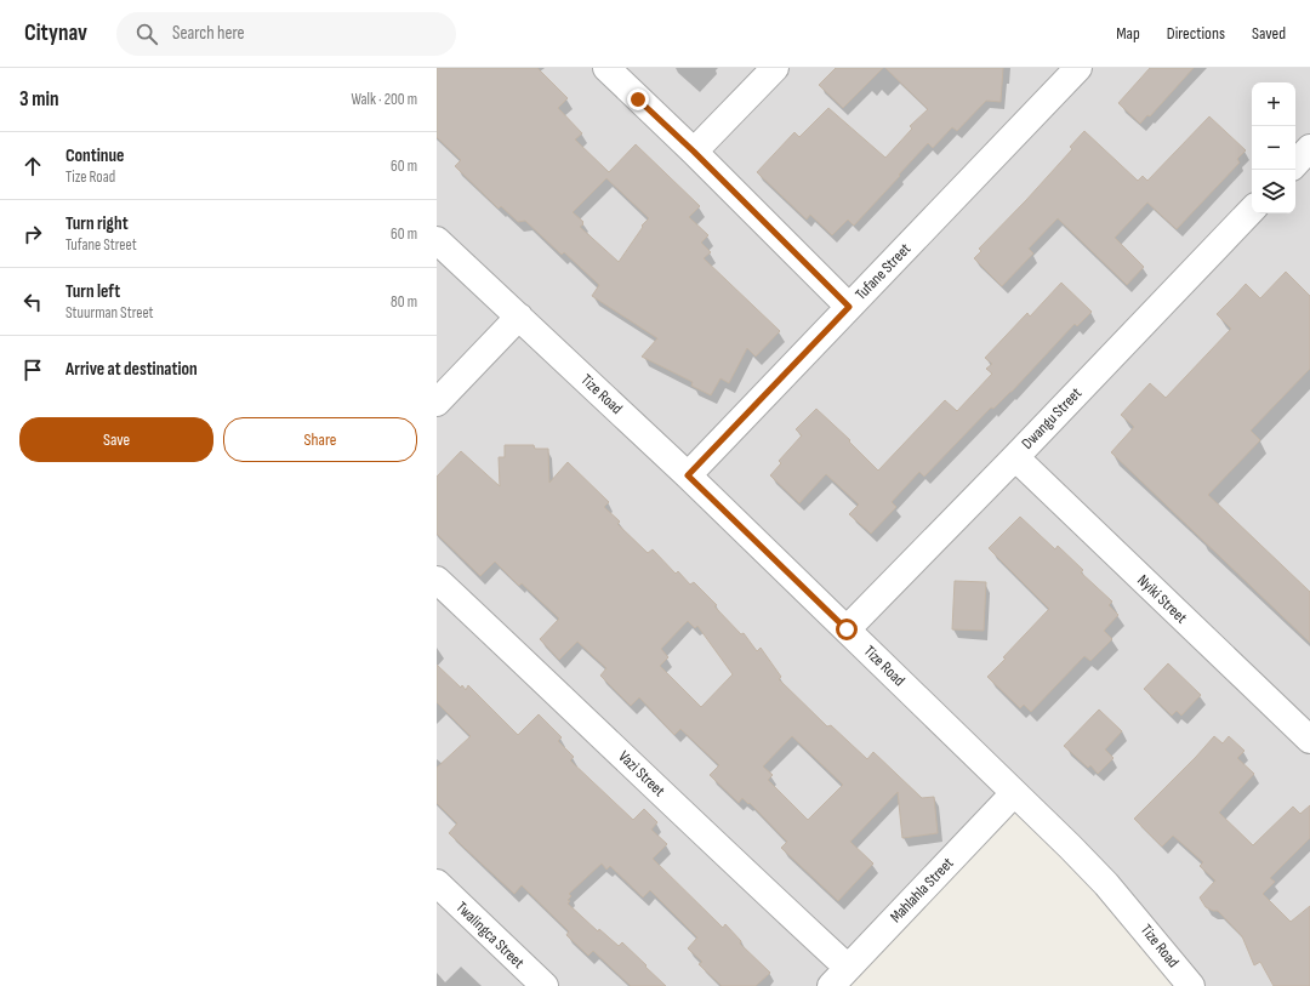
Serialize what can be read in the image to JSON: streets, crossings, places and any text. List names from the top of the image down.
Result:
{
  "streets": {
    "street": [
      "Tufane Street",
      "Tize Road",
      "Dwangu Street",
      "Nyiki Street",
      "Vazi Street",
      "Mahlahla Street",
      "Twalingca Street"
    ]
  },
  "crossings": [
    ["Tufane Street", "Tize Road"],
    ["Tize Road", "Dwangu Street"],
    ["Tize Road", "Mahlahla Street"],
    ["Dwangu Street", "Nyiki Street"],
    ["Vazi Street", "Mahlahla Street"]
  ],
  "page": {
    "header": "Citynav",
    "search": "Search here",
    "nav": ["Map", "Directions", "Saved"],
    "heading": ["3 min", "Walk · 200 m"],
    "map_buttons": ["+", "−"],
    "list": [
      ["Continue", "Tize Road", "60 m"],
      ["Turn right", "Tufane Street", "60 m"],
      ["Turn left", "Stuurman Street", "80 m"],
      "Arrive at destination"
    ],
    "buttons": ["Save", "Share"]
  }
}
